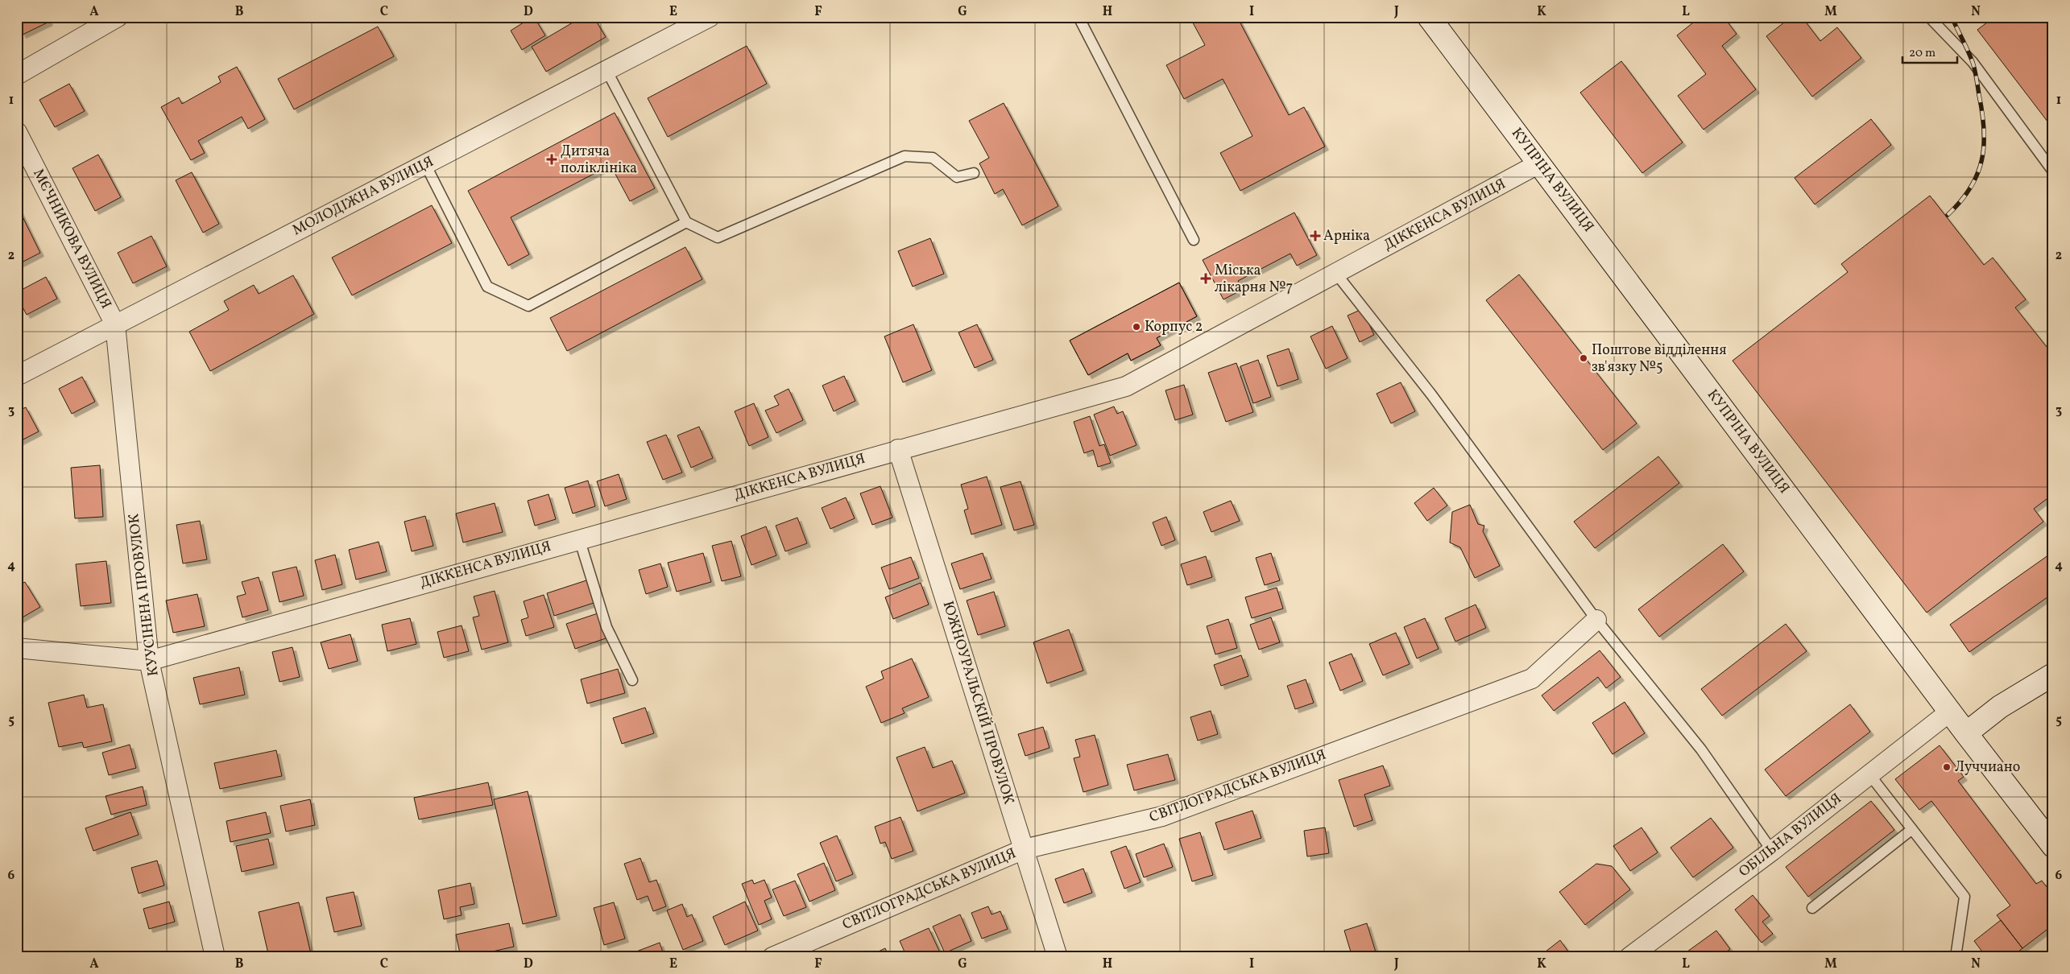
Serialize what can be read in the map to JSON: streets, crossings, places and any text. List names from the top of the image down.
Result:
{
  "streets": {
    "main road": ["КУПРІНА ВУЛИЦЯ"],
    "street": [
      "МОЛОДІЖНА ВУЛИЦЯ",
      "ДІККЕНСА ВУЛИЦЯ",
      "МЄЧНИКОВА ВУЛИЦЯ",
      "КУУСІНЕНА ПРОВУЛОК",
      "ЮЖНОУРАЛЬСКІЙ ПРОВУЛОК",
      "СВІТЛОГРАДСЬКА ВУЛИЦЯ",
      "ОБІЛЬНА ВУЛИЦЯ"
    ]
  },
  "crossings": [
    ["КУПРІНА ВУЛИЦЯ", "ДІККЕНСА ВУЛИЦЯ"],
    ["КУПРІНА ВУЛИЦЯ", "ОБІЛЬНА ВУЛИЦЯ"],
    ["МОЛОДІЖНА ВУЛИЦЯ", "МЄЧНИКОВА ВУЛИЦЯ"],
    ["МОЛОДІЖНА ВУЛИЦЯ", "КУУСІНЕНА ПРОВУЛОК"],
    ["ДІККЕНСА ВУЛИЦЯ", "КУУСІНЕНА ПРОВУЛОК"],
    ["ДІККЕНСА ВУЛИЦЯ", "ЮЖНОУРАЛЬСКІЙ ПРОВУЛОК"],
    ["МЄЧНИКОВА ВУЛИЦЯ", "КУУСІНЕНА ПРОВУЛОК"],
    ["ЮЖНОУРАЛЬСКІЙ ПРОВУЛОК", "СВІТЛОГРАДСЬКА ВУЛИЦЯ"]
  ],
  "places": {
    "health": ["Дитяча поліклініка", "Арніка", "Міська лікарня №7"],
    "other": ["Корпус 2", "Поштове відділення зв'язку №5", "Луччиано"]
  },
  "scale_bar": "20 m",
  "grid": {
    "columns": [
      "A",
      "B",
      "C",
      "D",
      "E",
      "F",
      "G",
      "H",
      "I",
      "J",
      "K",
      "L",
      "M",
      "N"
    ],
    "rows": [
      "1",
      "2",
      "3",
      "4",
      "5",
      "6"
    ]
  }
}
